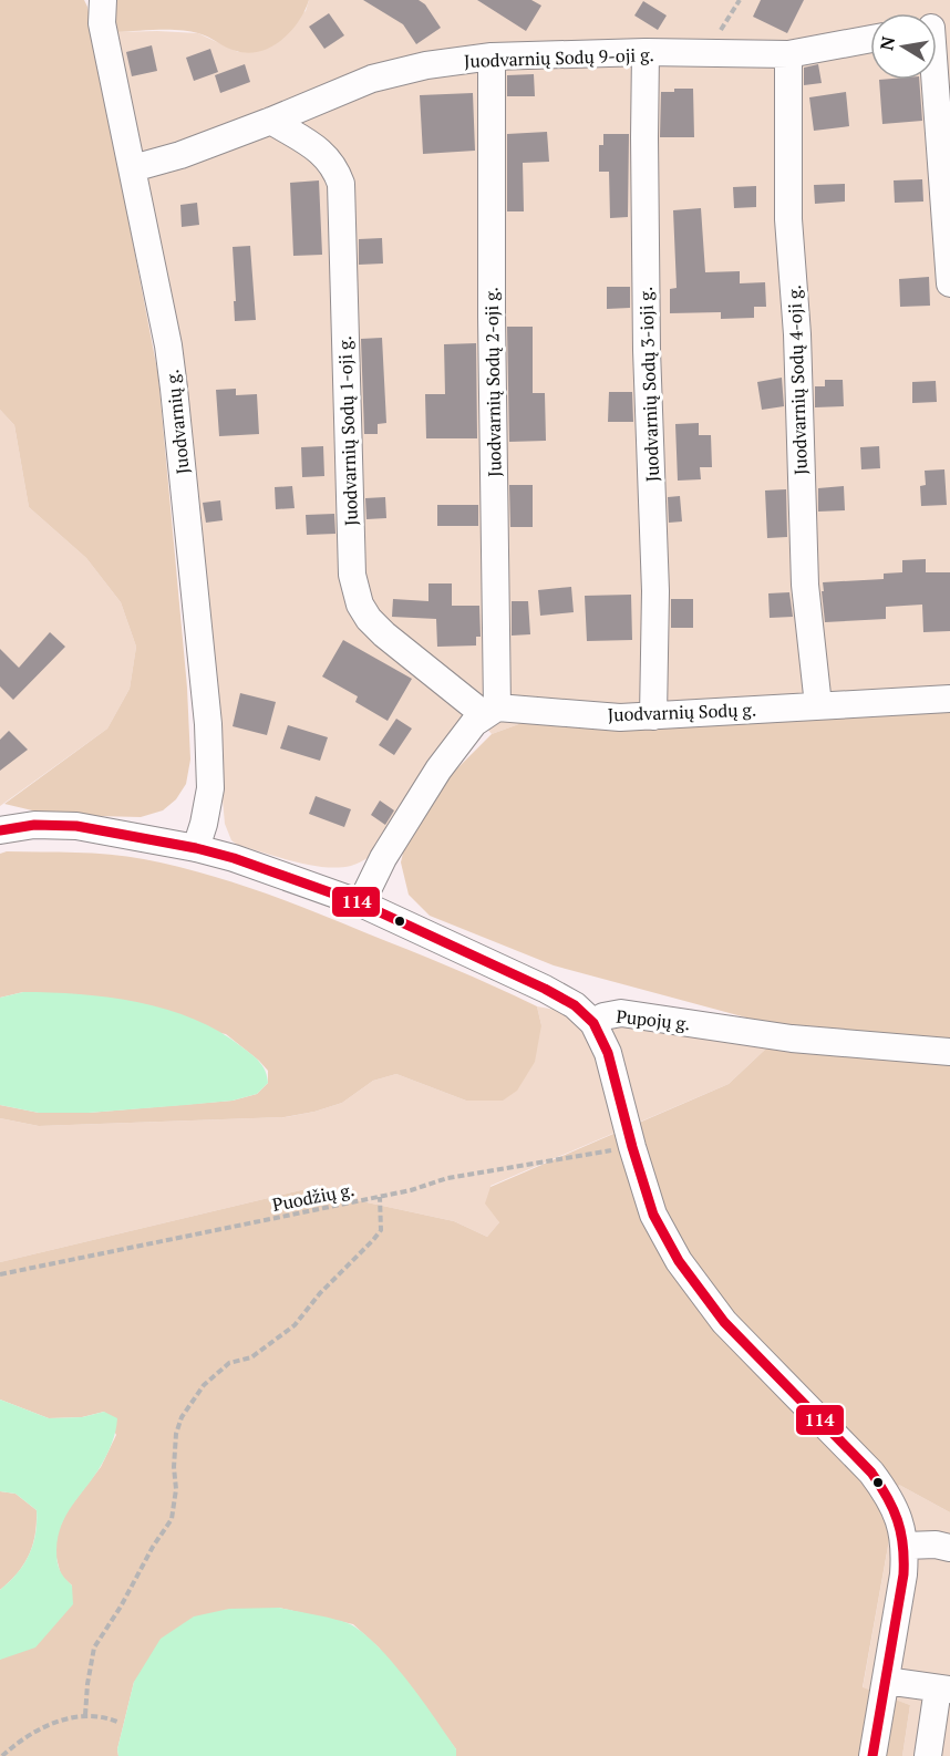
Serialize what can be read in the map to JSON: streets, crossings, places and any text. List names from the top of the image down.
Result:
{
  "streets": {
    "street": [
      "Juodvarnių Sodų 9-oji g.",
      "Juodvarnių Sodų 4-oji g.",
      "Juodvarnių Sodų 2-oji g.",
      "Juodvarnių Sodų 3-ioji g.",
      "Juodvarnių g.",
      "Juodvarnių Sodų 1-oji g.",
      "Juodvarnių Sodų g.",
      "Pupojų g."
    ],
    "path": ["Puodžių g."]
  },
  "crossings": [
    ["Juodvarnių Sodų 9-oji g.", "Juodvarnių Sodų 4-oji g."],
    ["Juodvarnių Sodų 9-oji g.", "Juodvarnių Sodų 2-oji g."],
    ["Juodvarnių Sodų 9-oji g.", "Juodvarnių Sodų 3-ioji g."],
    ["Juodvarnių Sodų 9-oji g.", "Juodvarnių g."],
    ["Juodvarnių Sodų 9-oji g.", "Juodvarnių Sodų 1-oji g."],
    ["Juodvarnių Sodų 4-oji g.", "Juodvarnių Sodų g."],
    ["Juodvarnių Sodų 2-oji g.", "Juodvarnių Sodų 1-oji g."],
    ["Juodvarnių Sodų 2-oji g.", "Juodvarnių Sodų g."],
    ["Juodvarnių Sodų 3-ioji g.", "Juodvarnių Sodų g."],
    ["Juodvarnių g.", "Pupojų g."],
    ["Juodvarnių Sodų 1-oji g.", "Juodvarnių Sodų g."]
  ],
  "lines": ["transit line 114"],
  "north": "left"
}
